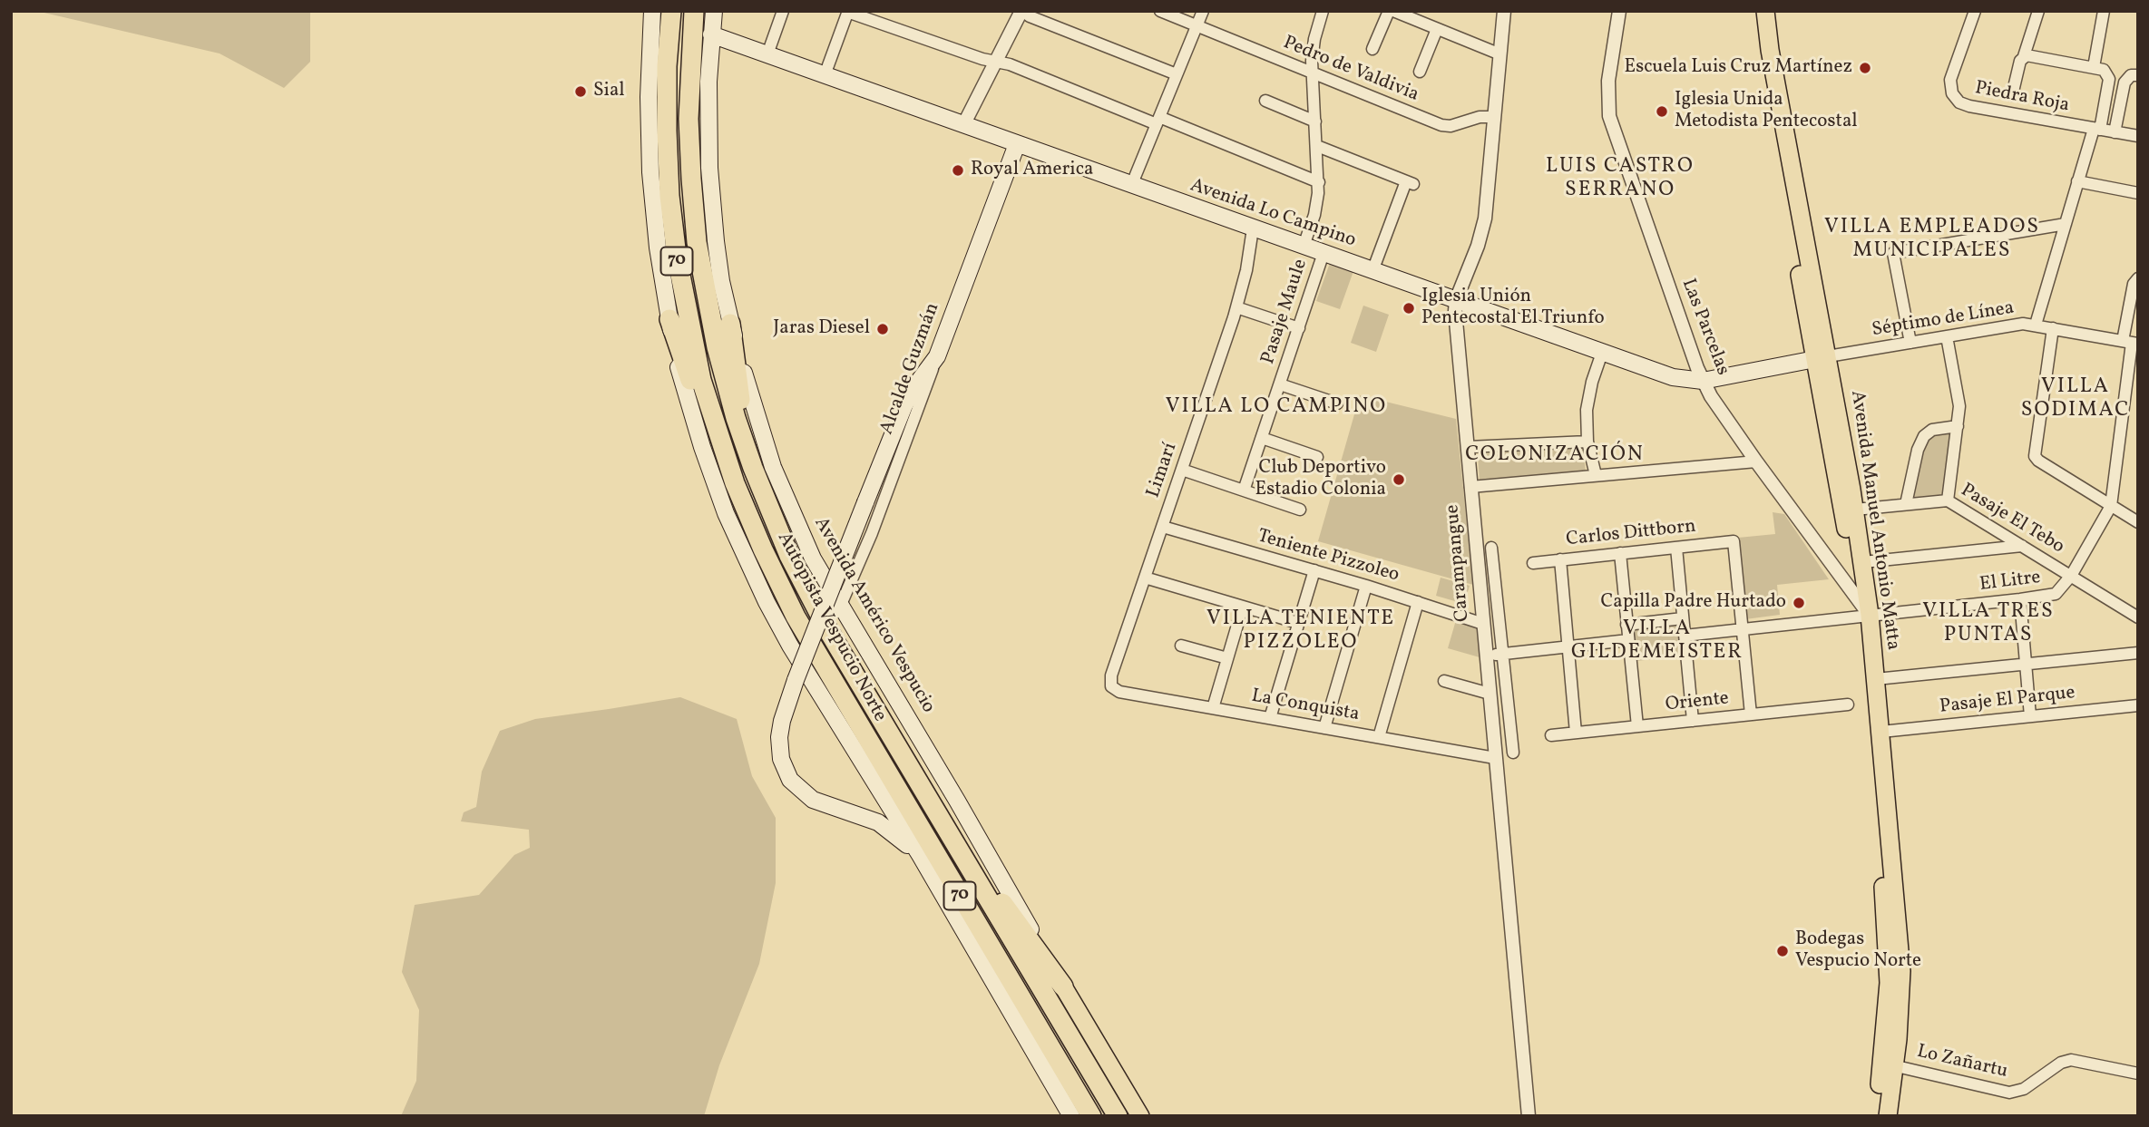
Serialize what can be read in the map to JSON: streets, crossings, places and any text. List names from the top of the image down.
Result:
{
  "streets": {
    "highway": ["70", "Autopista Vespucio Norte"],
    "main road": [
      "Avenida Lo Campino",
      "Alcalde Guzmán",
      "Avenida Manuel Antonio Matta",
      "Avenida Américo Vespucio"
    ],
    "street": [
      "Pedro de Valdivia",
      "Piedra Roja",
      "Pasaje Maule",
      "Séptimo de Línea",
      "Las Parcelas",
      "Limarí",
      "Pasaje El Tebo",
      "Carlos Dittborn",
      "Teniente Pizzoleo",
      "Carampangue",
      "El Litre",
      "Pasaje El Parque",
      "Oriente",
      "La Conquista",
      "Lo Zañartu"
    ]
  },
  "crossings": [
    ["Pedro de Valdivia", "Carampangue"],
    ["Avenida Lo Campino", "Pasaje Maule"],
    ["Avenida Lo Campino", "Séptimo de Línea"],
    ["Avenida Lo Campino", "Las Parcelas"],
    ["Avenida Lo Campino", "Alcalde Guzmán"],
    ["Avenida Lo Campino", "Limarí"],
    ["Avenida Lo Campino", "Avenida Manuel Antonio Matta"],
    ["Avenida Lo Campino", "Carampangue"],
    ["Avenida Lo Campino", "Avenida Américo Vespucio"],
    ["Séptimo de Línea", "Avenida Manuel Antonio Matta"],
    ["Las Parcelas", "Avenida Manuel Antonio Matta"],
    ["Las Parcelas", "El Litre"],
    ["Alcalde Guzmán", "Avenida Américo Vespucio"],
    ["Limarí", "Teniente Pizzoleo"],
    ["Limarí", "La Conquista"],
    ["Pasaje El Tebo", "Avenida Manuel Antonio Matta"],
    ["Pasaje El Tebo", "El Litre"],
    ["Avenida Manuel Antonio Matta", "El Litre"],
    ["Avenida Manuel Antonio Matta", "Pasaje El Parque"],
    ["Avenida Manuel Antonio Matta", "Lo Zañartu"],
    ["Carlos Dittborn", "El Litre"],
    ["Teniente Pizzoleo", "Carampangue"],
    ["Carampangue", "La Conquista"]
  ],
  "districts": [
    "LUIS CASTRO SERRANO",
    "VILLA EMPLEADOS MUNICIPALES",
    "VILLA SODIMAC",
    "VILLA LO CAMPINO",
    "COLONIZACIÓN",
    "VILLA TRES PUNTAS",
    "VILLA TENIENTE PIZZOLEO",
    "VILLA GILDEMEISTER"
  ],
  "places": [
    "Escuela Luis Cruz Martínez",
    "Sial",
    "Iglesia Unida Metodista Pentecostal",
    "Royal America",
    "Iglesia Unión Pentecostal El Triunfo",
    "Jaras Diesel",
    "Club Deportivo Estadio Colonia",
    "Capilla Padre Hurtado",
    "Bodegas Vespucio Norte"
  ]
}
